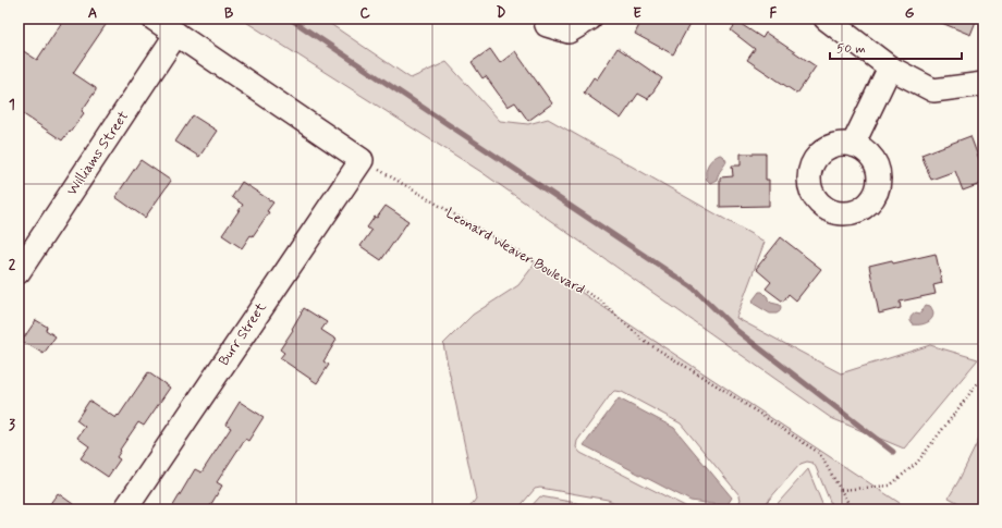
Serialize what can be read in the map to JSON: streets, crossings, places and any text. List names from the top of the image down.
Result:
{
  "streets": {
    "street": ["Williams Street", "Burr Street"],
    "path": ["Leonard Weaver Boulevard"]
  },
  "crossings": [
    ["Leonard Weaver Boulevard", "Burr Street"]
  ],
  "scale_bar": "50 m",
  "grid": {
    "columns": [
      "A",
      "B",
      "C",
      "D",
      "E",
      "F",
      "G"
    ],
    "rows": ["1", "2", "3"]
  }
}
